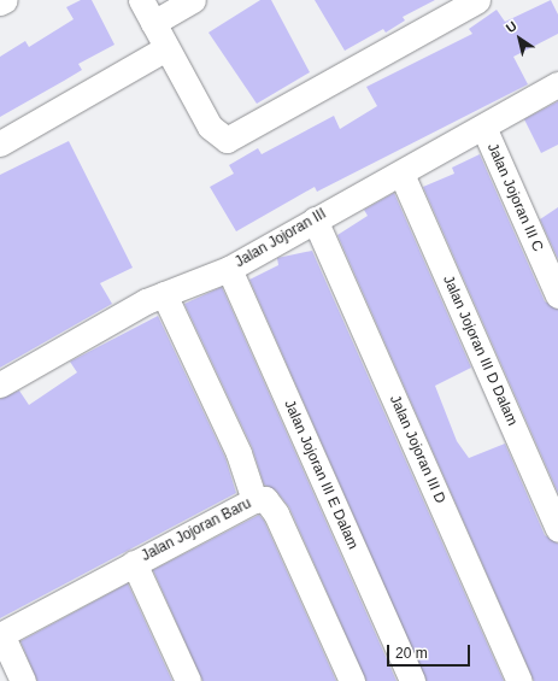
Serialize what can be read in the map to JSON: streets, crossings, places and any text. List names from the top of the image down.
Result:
{
  "streets": {
    "street": [
      "Jalan Jojoran III C",
      "Jalan Jojoran III",
      "Jalan Jojoran III D Dalam",
      "Jalan Jojoran III D",
      "Jalan Jojoran III E Dalam",
      "Jalan Jojoran Baru"
    ]
  },
  "crossings": [
    ["Jalan Jojoran III C", "Jalan Jojoran III"],
    ["Jalan Jojoran III", "Jalan Jojoran III D Dalam"],
    ["Jalan Jojoran III", "Jalan Jojoran III D"],
    ["Jalan Jojoran III", "Jalan Jojoran III E Dalam"]
  ],
  "scale_bar": "20 m",
  "north": "top left"
}
